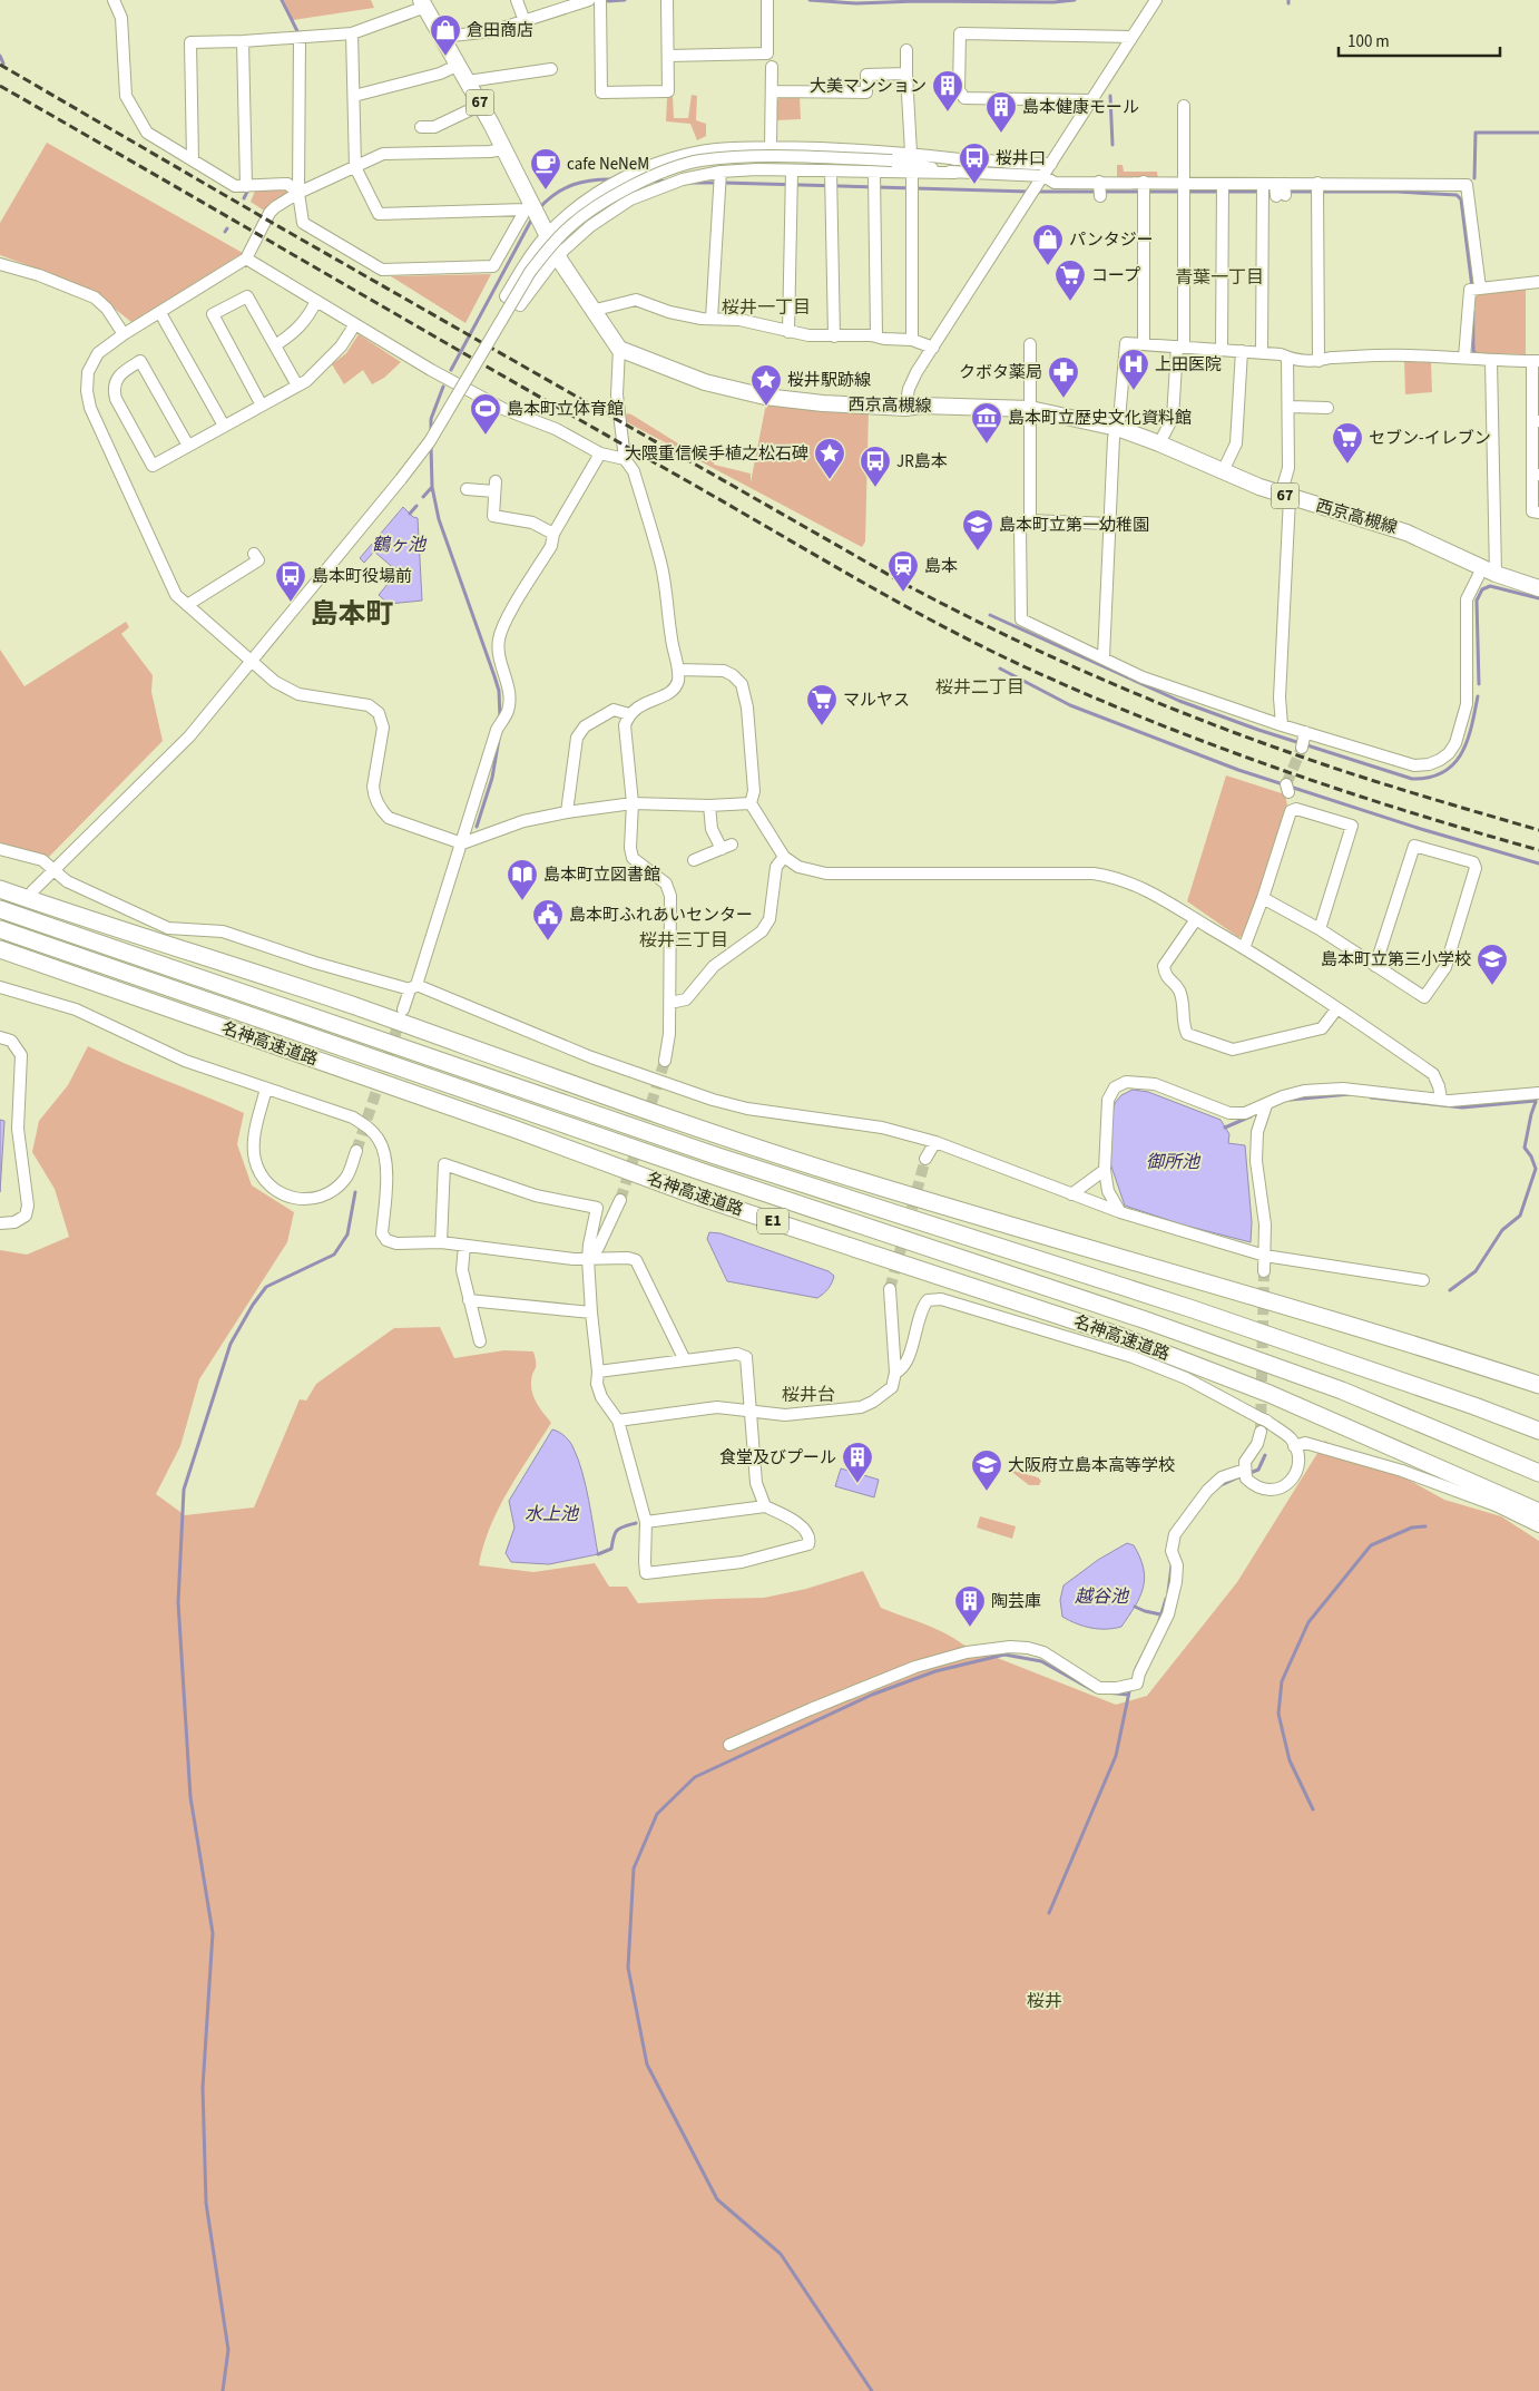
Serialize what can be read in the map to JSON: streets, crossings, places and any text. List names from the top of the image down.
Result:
{
  "streets": {
    "highway": ["名神高速道路", "E1"],
    "main road": ["67", "西京高槻線"]
  },
  "crossings": [
    ["67", "西京高槻線"]
  ],
  "districts": [
    "青葉一丁目",
    "桜井一丁目",
    "島本町",
    "桜井二丁目",
    "桜井三丁目",
    "桜井台",
    "桜井"
  ],
  "water": [
    "鶴ヶ池",
    "御所池",
    "水上池",
    "越谷池"
  ],
  "places": {
    "shop": ["倉田商店", "パンタジー"],
    "building": [
      "大美マンション",
      "島本健康モール",
      "食堂及びプール",
      "陶芸庫"
    ],
    "bus stop": ["桜井口", "JR島本", "島本町役場前"],
    "cafe": ["cafe NeNeM"],
    "supermarket": ["コープ", "セブン-イレブン", "マルヤス"],
    "hospital": ["上田医院"],
    "pharmacy": ["クボタ薬局"],
    "place": ["桜井駅跡線", "大隈重信候手植之松石碑"],
    "sports": ["島本町立体育館"],
    "museum": ["島本町立歴史文化資料館"],
    "school or university": ["島本町立第一幼稚園", "島本町立第三小学校", "大阪府立島本高等学校"],
    "station": ["島本"],
    "library": ["島本町立図書館"],
    "public building": ["島本町ふれあいセンター"]
  },
  "scale_bar": "100 m"
}
